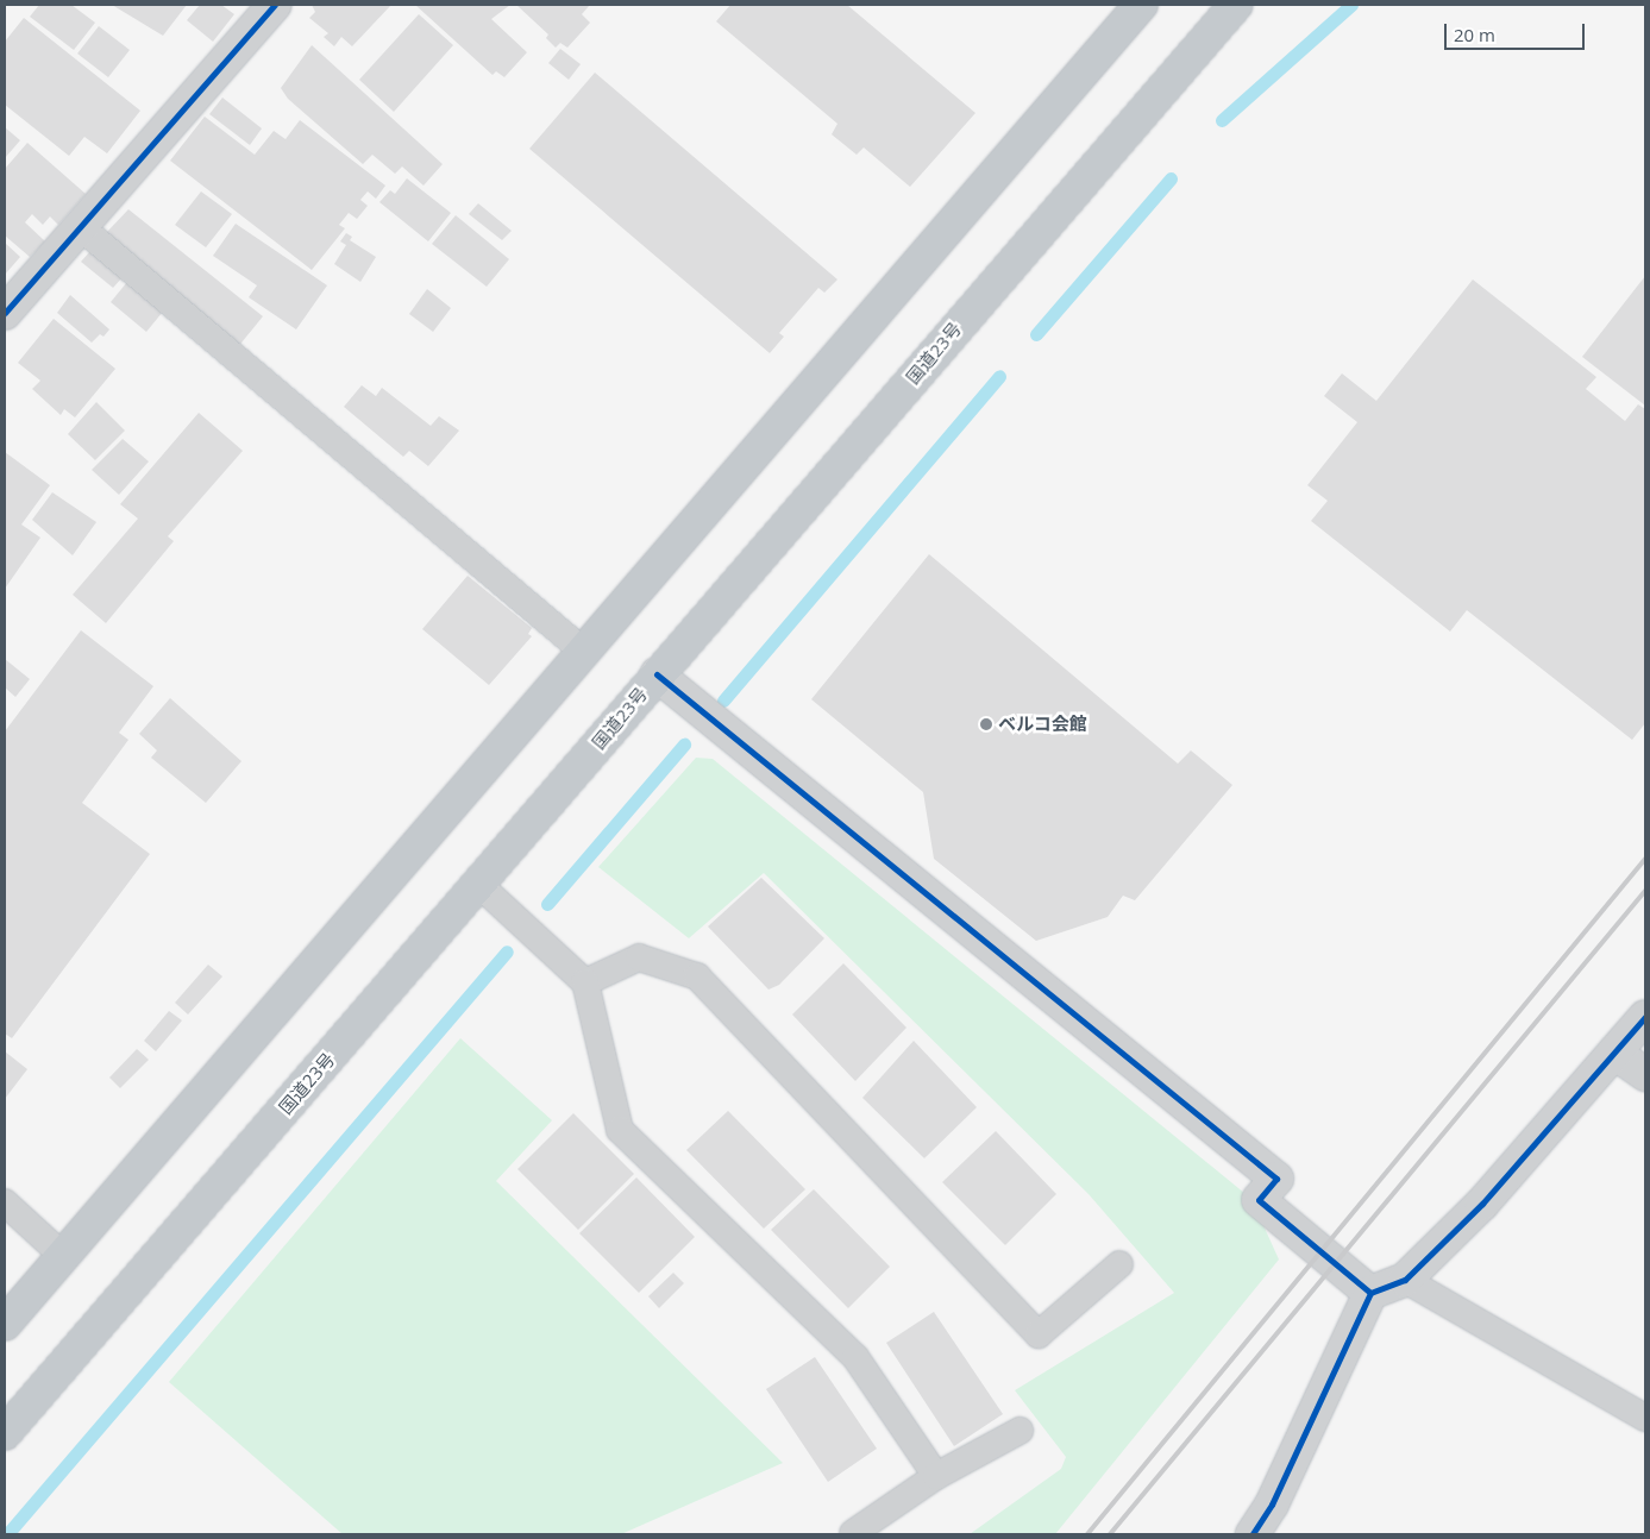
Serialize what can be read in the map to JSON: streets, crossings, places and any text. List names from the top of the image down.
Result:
{
  "streets": {
    "highway": ["国道23号"]
  },
  "places": ["ベルコ会館"],
  "scale_bar": "20 m"
}
